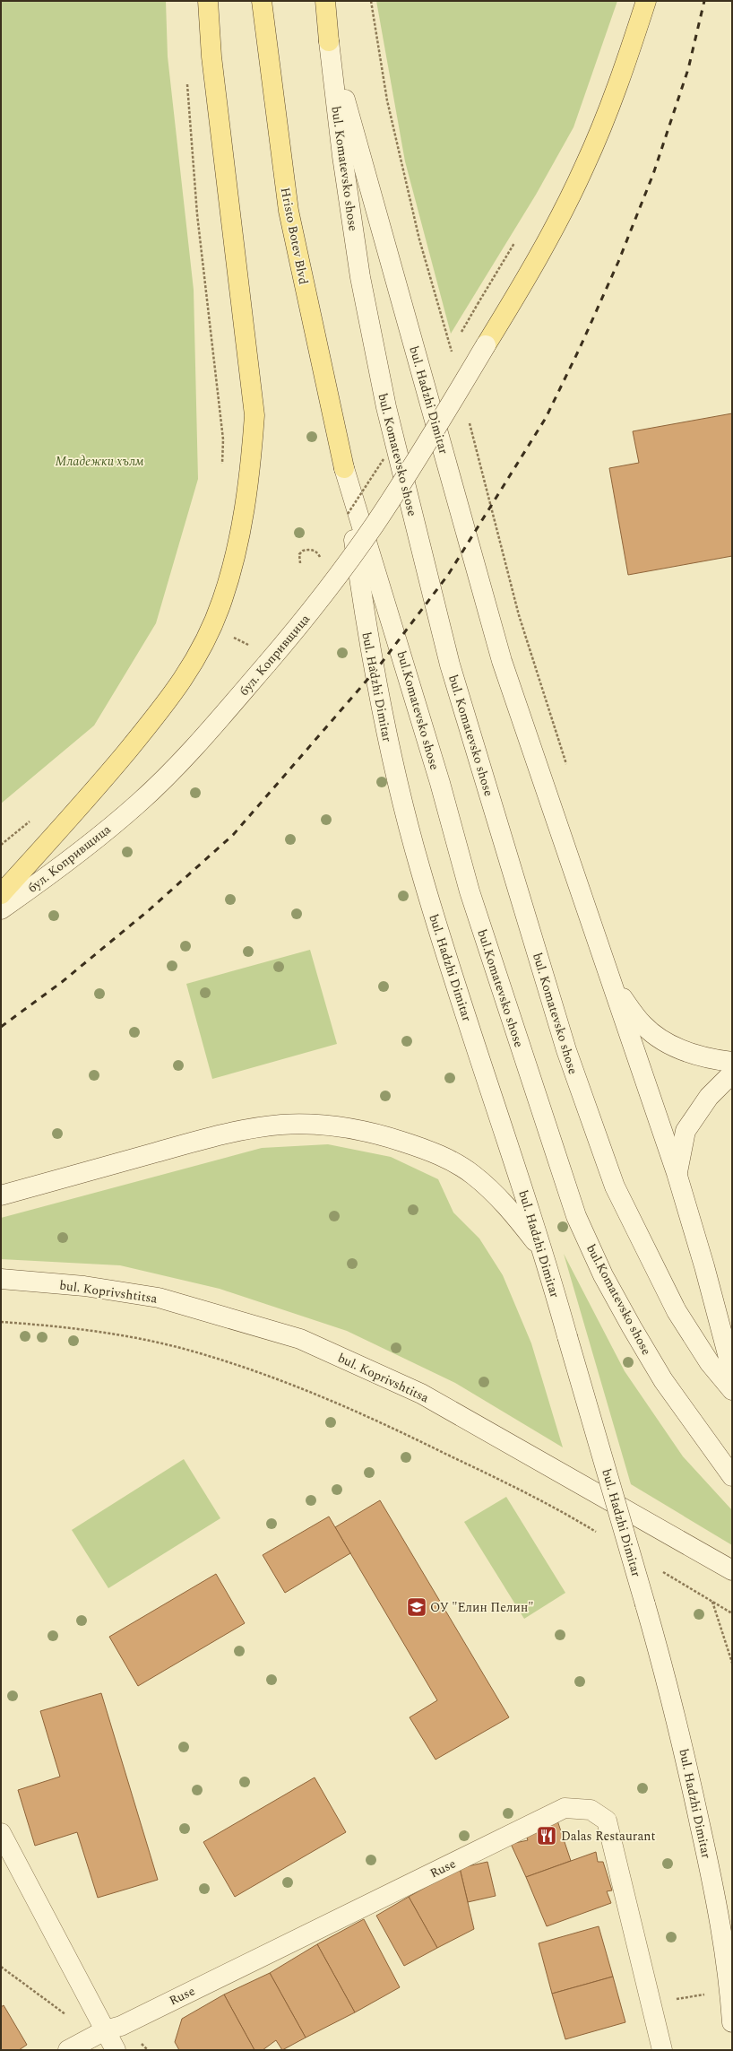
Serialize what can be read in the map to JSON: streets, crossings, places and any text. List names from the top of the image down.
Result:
{
  "streets": {
    "main road": [
      "bul. Komatevsko shose",
      "Hristo Botev Blvd",
      "bul. Hadzhi Dimitar",
      "бул. Копривщица",
      "bul.Komatevsko shose",
      "bul. Koprivshtitsa",
      "Ruse"
    ]
  },
  "crossings": [
    ["bul. Komatevsko shose", "bul. Hadzhi Dimitar"],
    ["Hristo Botev Blvd", "bul. Hadzhi Dimitar"],
    ["Hristo Botev Blvd", "bul.Komatevsko shose"],
    ["bul. Hadzhi Dimitar", "bul.Komatevsko shose"]
  ],
  "parks": ["Младежки хълм"],
  "places": {
    "school or university": ["ОУ \"Елин Пелин\""],
    "restaurant": ["Dalas Restaurant"]
  }
}
